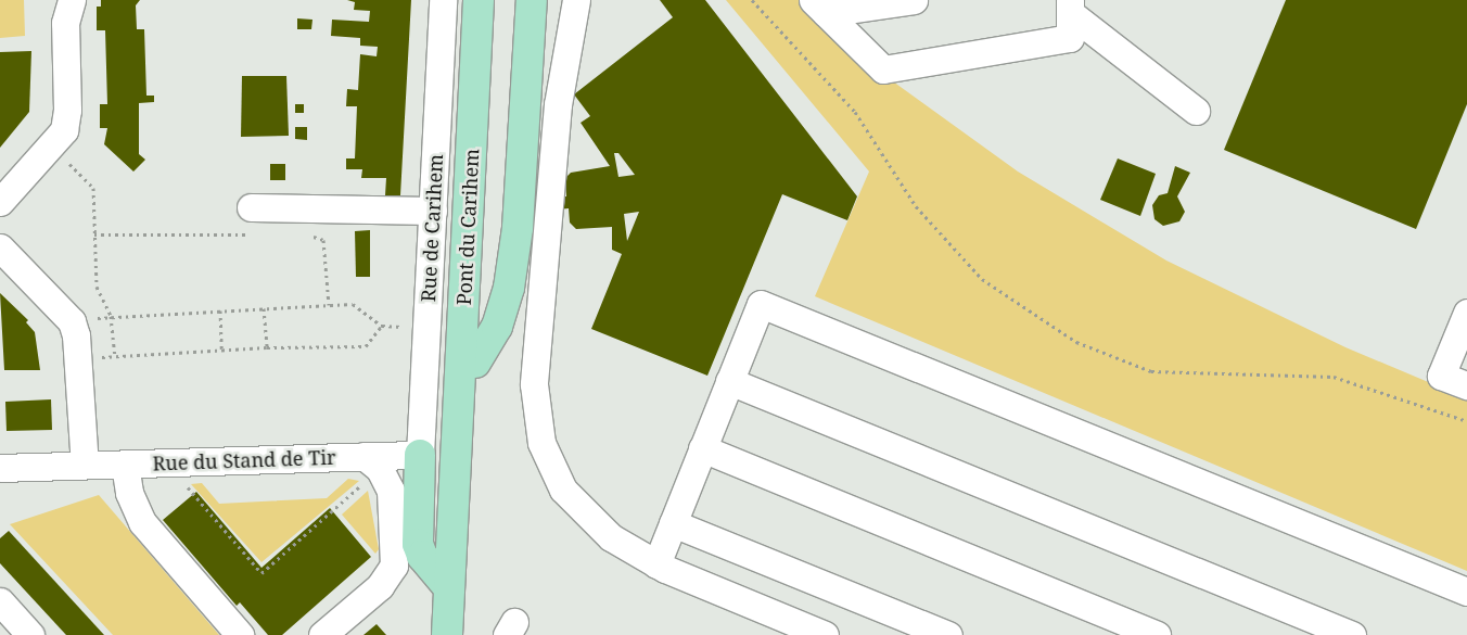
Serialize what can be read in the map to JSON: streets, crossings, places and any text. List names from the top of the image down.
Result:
{
  "streets": {
    "main road": ["Pont du Carihem"],
    "street": ["Rue de Carihem", "Rue du Stand de Tir"]
  },
  "crossings": [
    ["Rue de Carihem", "Rue du Stand de Tir"]
  ]
}
